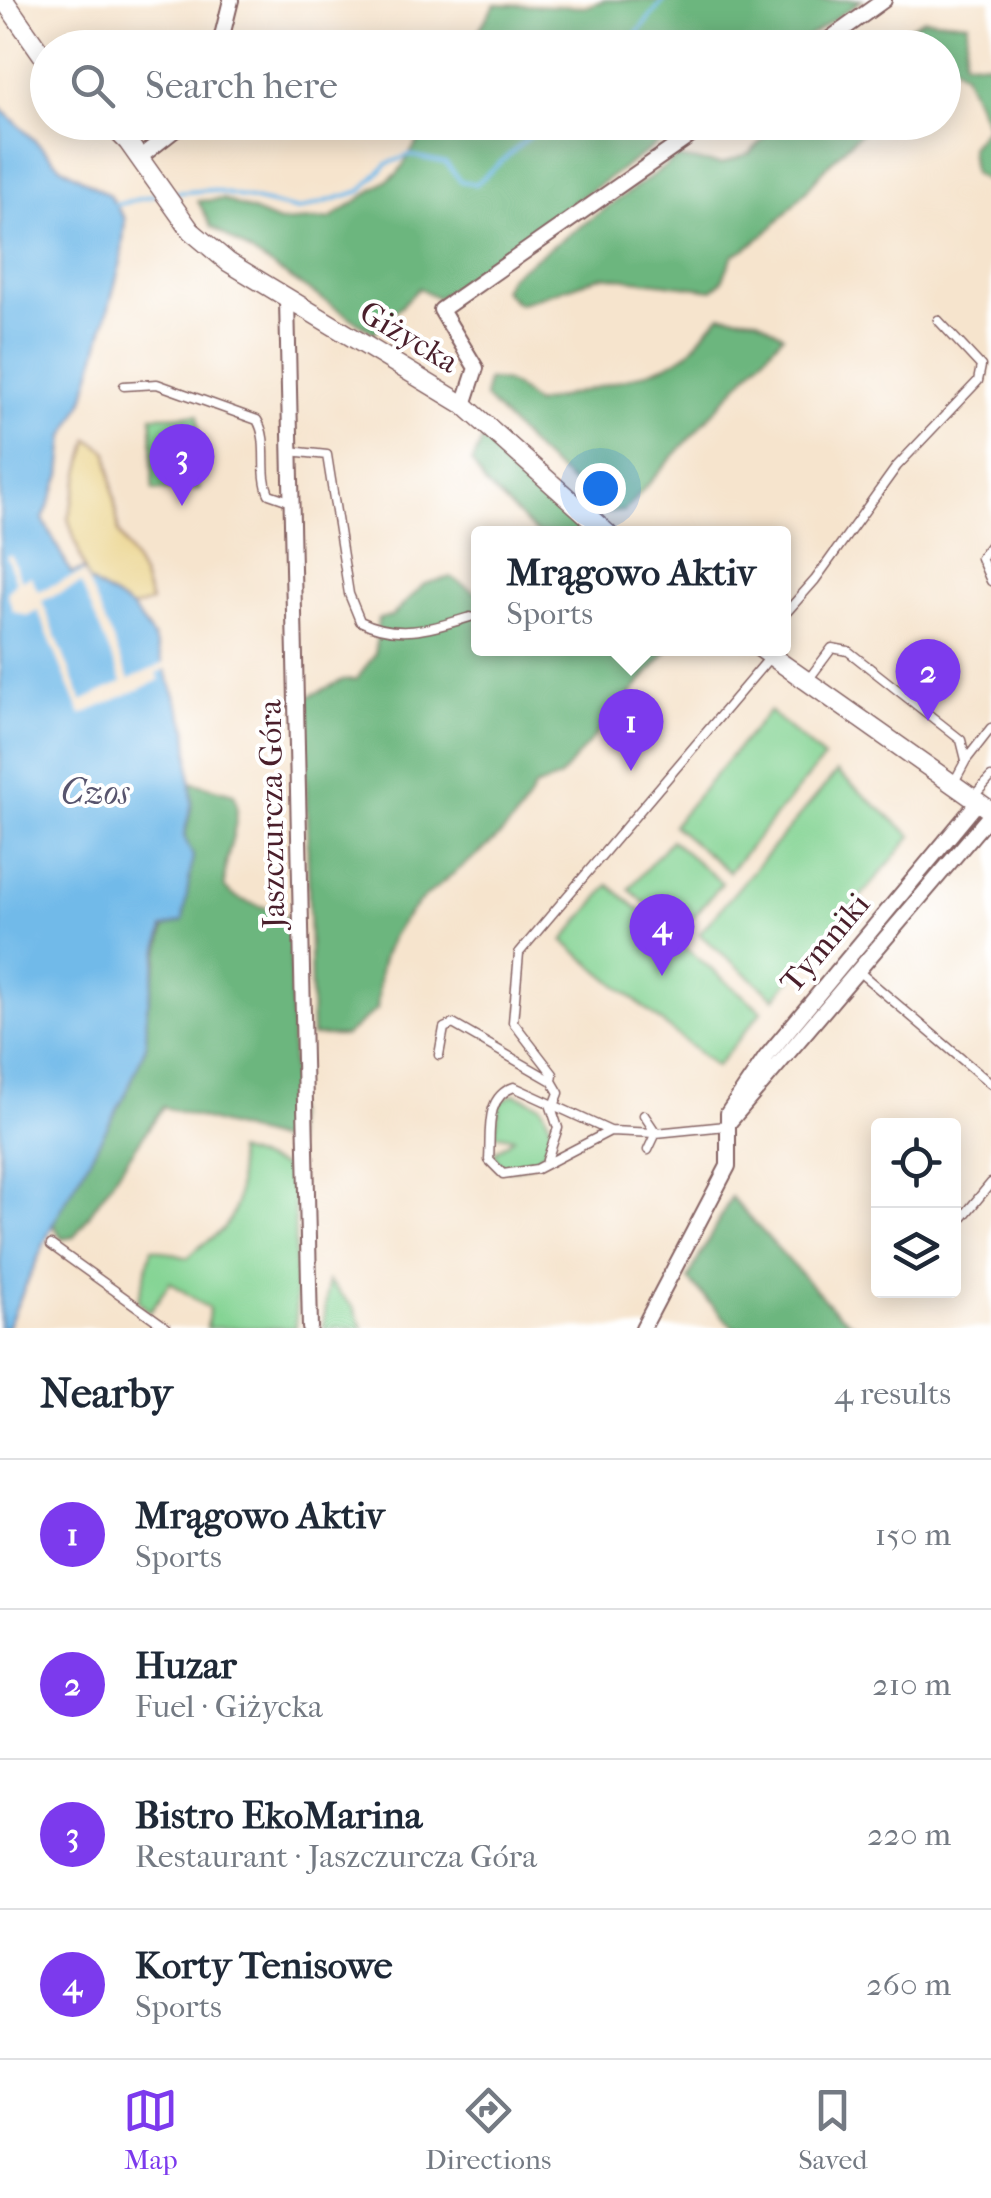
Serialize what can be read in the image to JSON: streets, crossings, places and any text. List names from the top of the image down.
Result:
{
  "streets": {
    "street": ["Giżycka", "Jaszczurcza Góra", "Tymniki"]
  },
  "crossings": [
    ["Giżycka", "Jaszczurcza Góra"]
  ],
  "water": ["Czos"],
  "page": {
    "search": "Search here",
    "pins": [
      "3",
      "2",
      "1",
      "4"
    ],
    "popup": ["Mrągowo Aktiv", "Sports"],
    "heading": ["Nearby", "4 results"],
    "list": [
      {
        "mark": "1",
        "name": "Mrągowo Aktiv",
        "note": "Sports",
        "value": "150 m"
      },
      {
        "mark": "2",
        "name": "Huzar",
        "note": "Fuel · Giżycka",
        "value": "210 m"
      },
      {
        "mark": "3",
        "name": "Bistro EkoMarina",
        "note": "Restaurant · Jaszczurcza Góra",
        "value": "220 m"
      },
      {
        "mark": "4",
        "name": "Korty Tenisowe",
        "note": "Sports",
        "value": "260 m"
      }
    ],
    "nav": ["Map", "Directions", "Saved"]
  }
}
